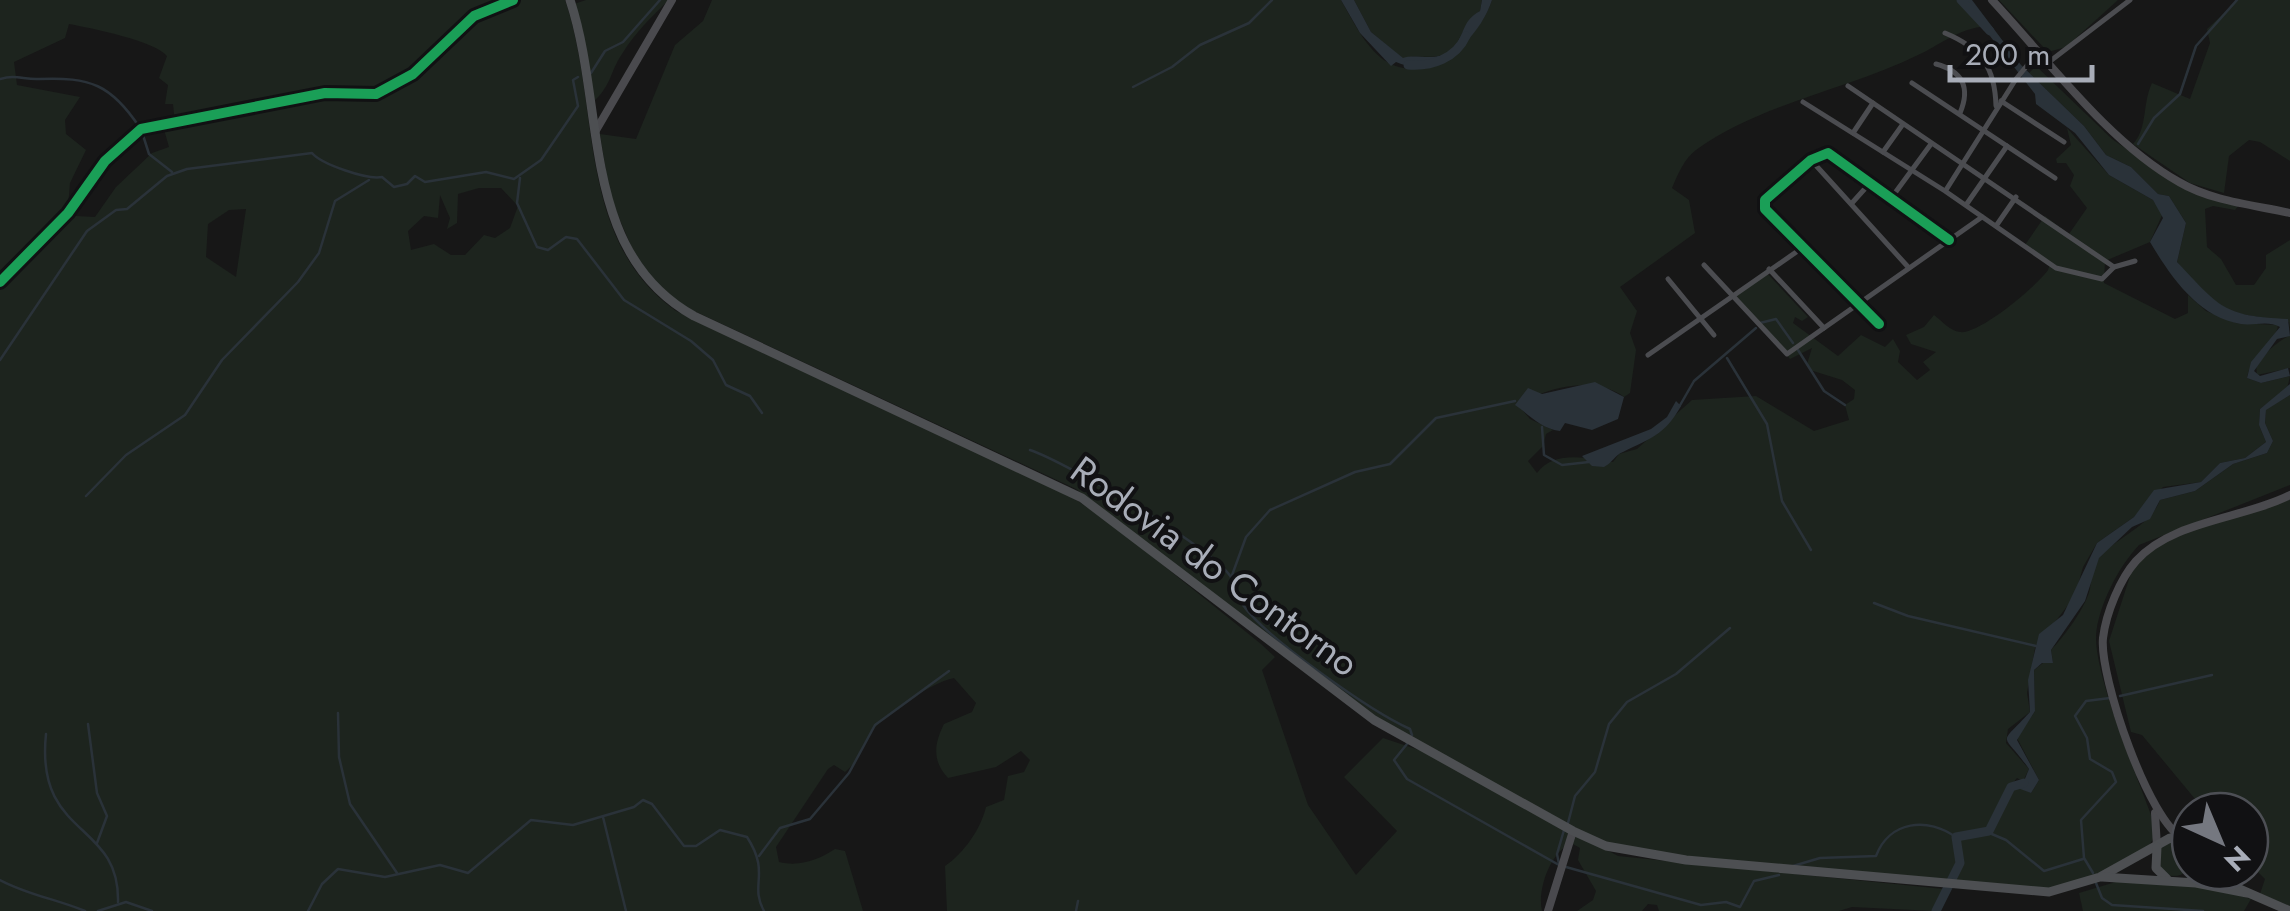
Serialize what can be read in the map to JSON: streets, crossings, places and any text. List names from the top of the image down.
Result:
{
  "streets": {
    "main road": ["Rodovia do Contorno"]
  },
  "scale_bar": "200 m",
  "north": "bottom right"
}
